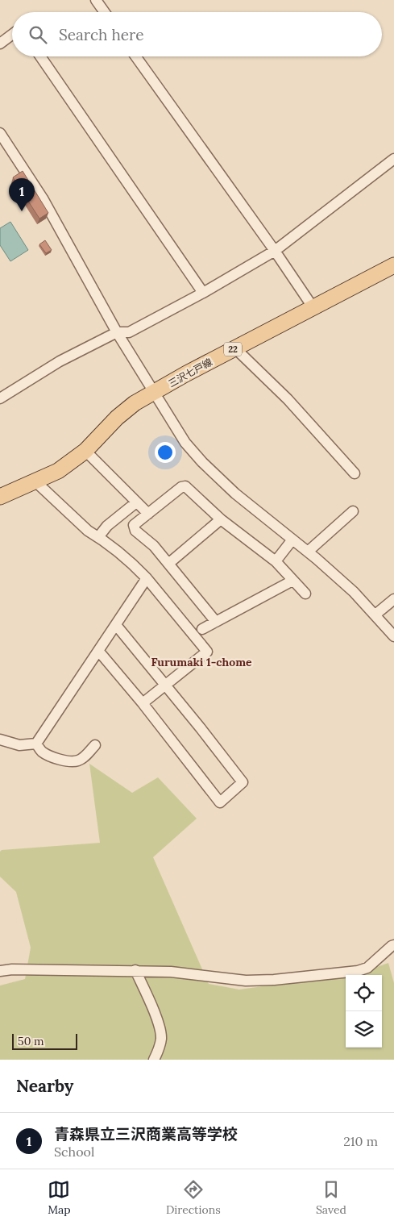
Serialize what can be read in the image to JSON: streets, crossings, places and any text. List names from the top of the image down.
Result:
{
  "streets": {
    "main road": ["22", "三沢七戸線"]
  },
  "districts": ["Furumaki 1-chome"],
  "scale_bar": "50 m",
  "page": {
    "search": "Search here",
    "pins": "1",
    "scale": "50 m",
    "heading": "Nearby",
    "list": [
      {
        "mark": "1",
        "name": "青森県立三沢商業高等学校",
        "note": "School",
        "value": "210 m"
      }
    ],
    "nav": ["Map", "Directions", "Saved"]
  }
}
